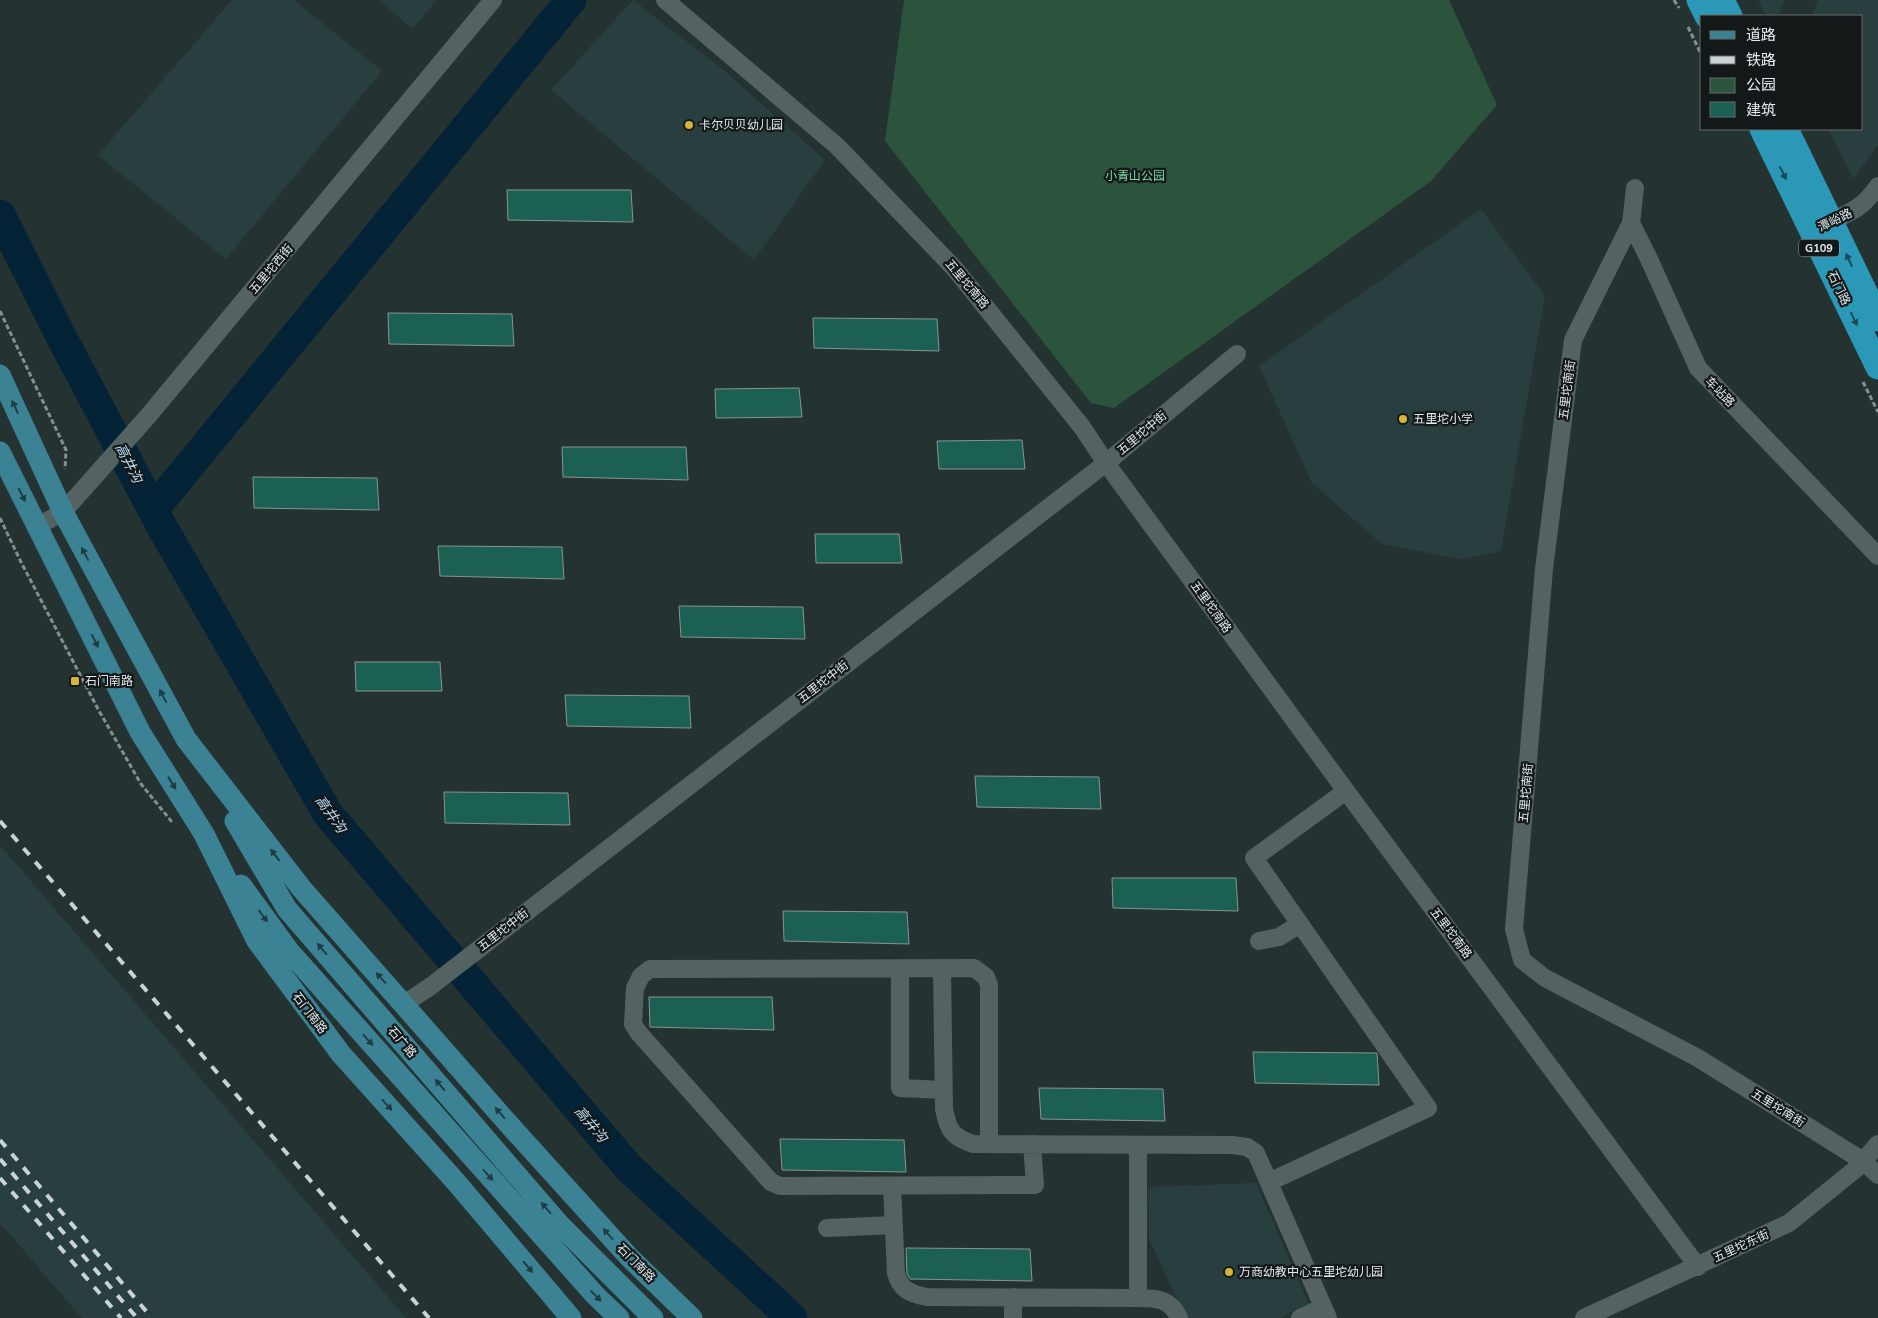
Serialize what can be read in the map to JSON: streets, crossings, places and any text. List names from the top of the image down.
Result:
{
  "streets": {
    "highway": ["G109", "石门路"],
    "main road": ["石门南路", "石广路"],
    "street": [
      "潭峪路",
      "五里坨西街",
      "五里坨南路",
      "五里坨南街",
      "车站路",
      "五里坨中街",
      "五里坨东街"
    ]
  },
  "crossings": [
    ["潭峪路", "石门路"],
    ["五里坨西街", "石门南路"],
    ["五里坨南路", "五里坨中街"],
    ["五里坨南路", "五里坨东街"],
    ["五里坨南街", "车站路"],
    ["五里坨南街", "五里坨东街"],
    ["五里坨中街", "石门南路"],
    ["石门南路", "石广路"]
  ],
  "water": ["高井沟"],
  "parks": ["小青山公园"],
  "places": {
    "other": ["卡尔贝贝幼儿园", "五里坨小学", "万商幼教中心五里坨幼儿园"],
    "transit": ["石门南路"]
  },
  "legend": [
    "道路",
    "铁路",
    "公园",
    "建筑"
  ]
}
